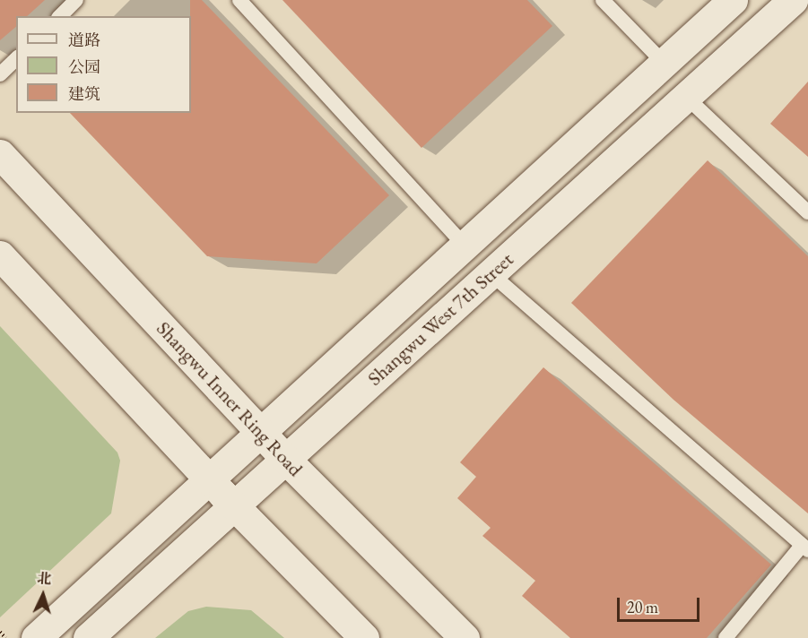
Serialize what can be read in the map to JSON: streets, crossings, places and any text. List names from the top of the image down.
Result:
{
  "streets": {
    "street": ["Shangwu West 7th Street", "Shangwu Inner Ring Road"]
  },
  "crossings": [
    ["Shangwu West 7th Street", "Shangwu Inner Ring Road"]
  ],
  "legend": ["道路", "公园", "建筑"],
  "scale_bar": "20 m",
  "north": "top"
}
